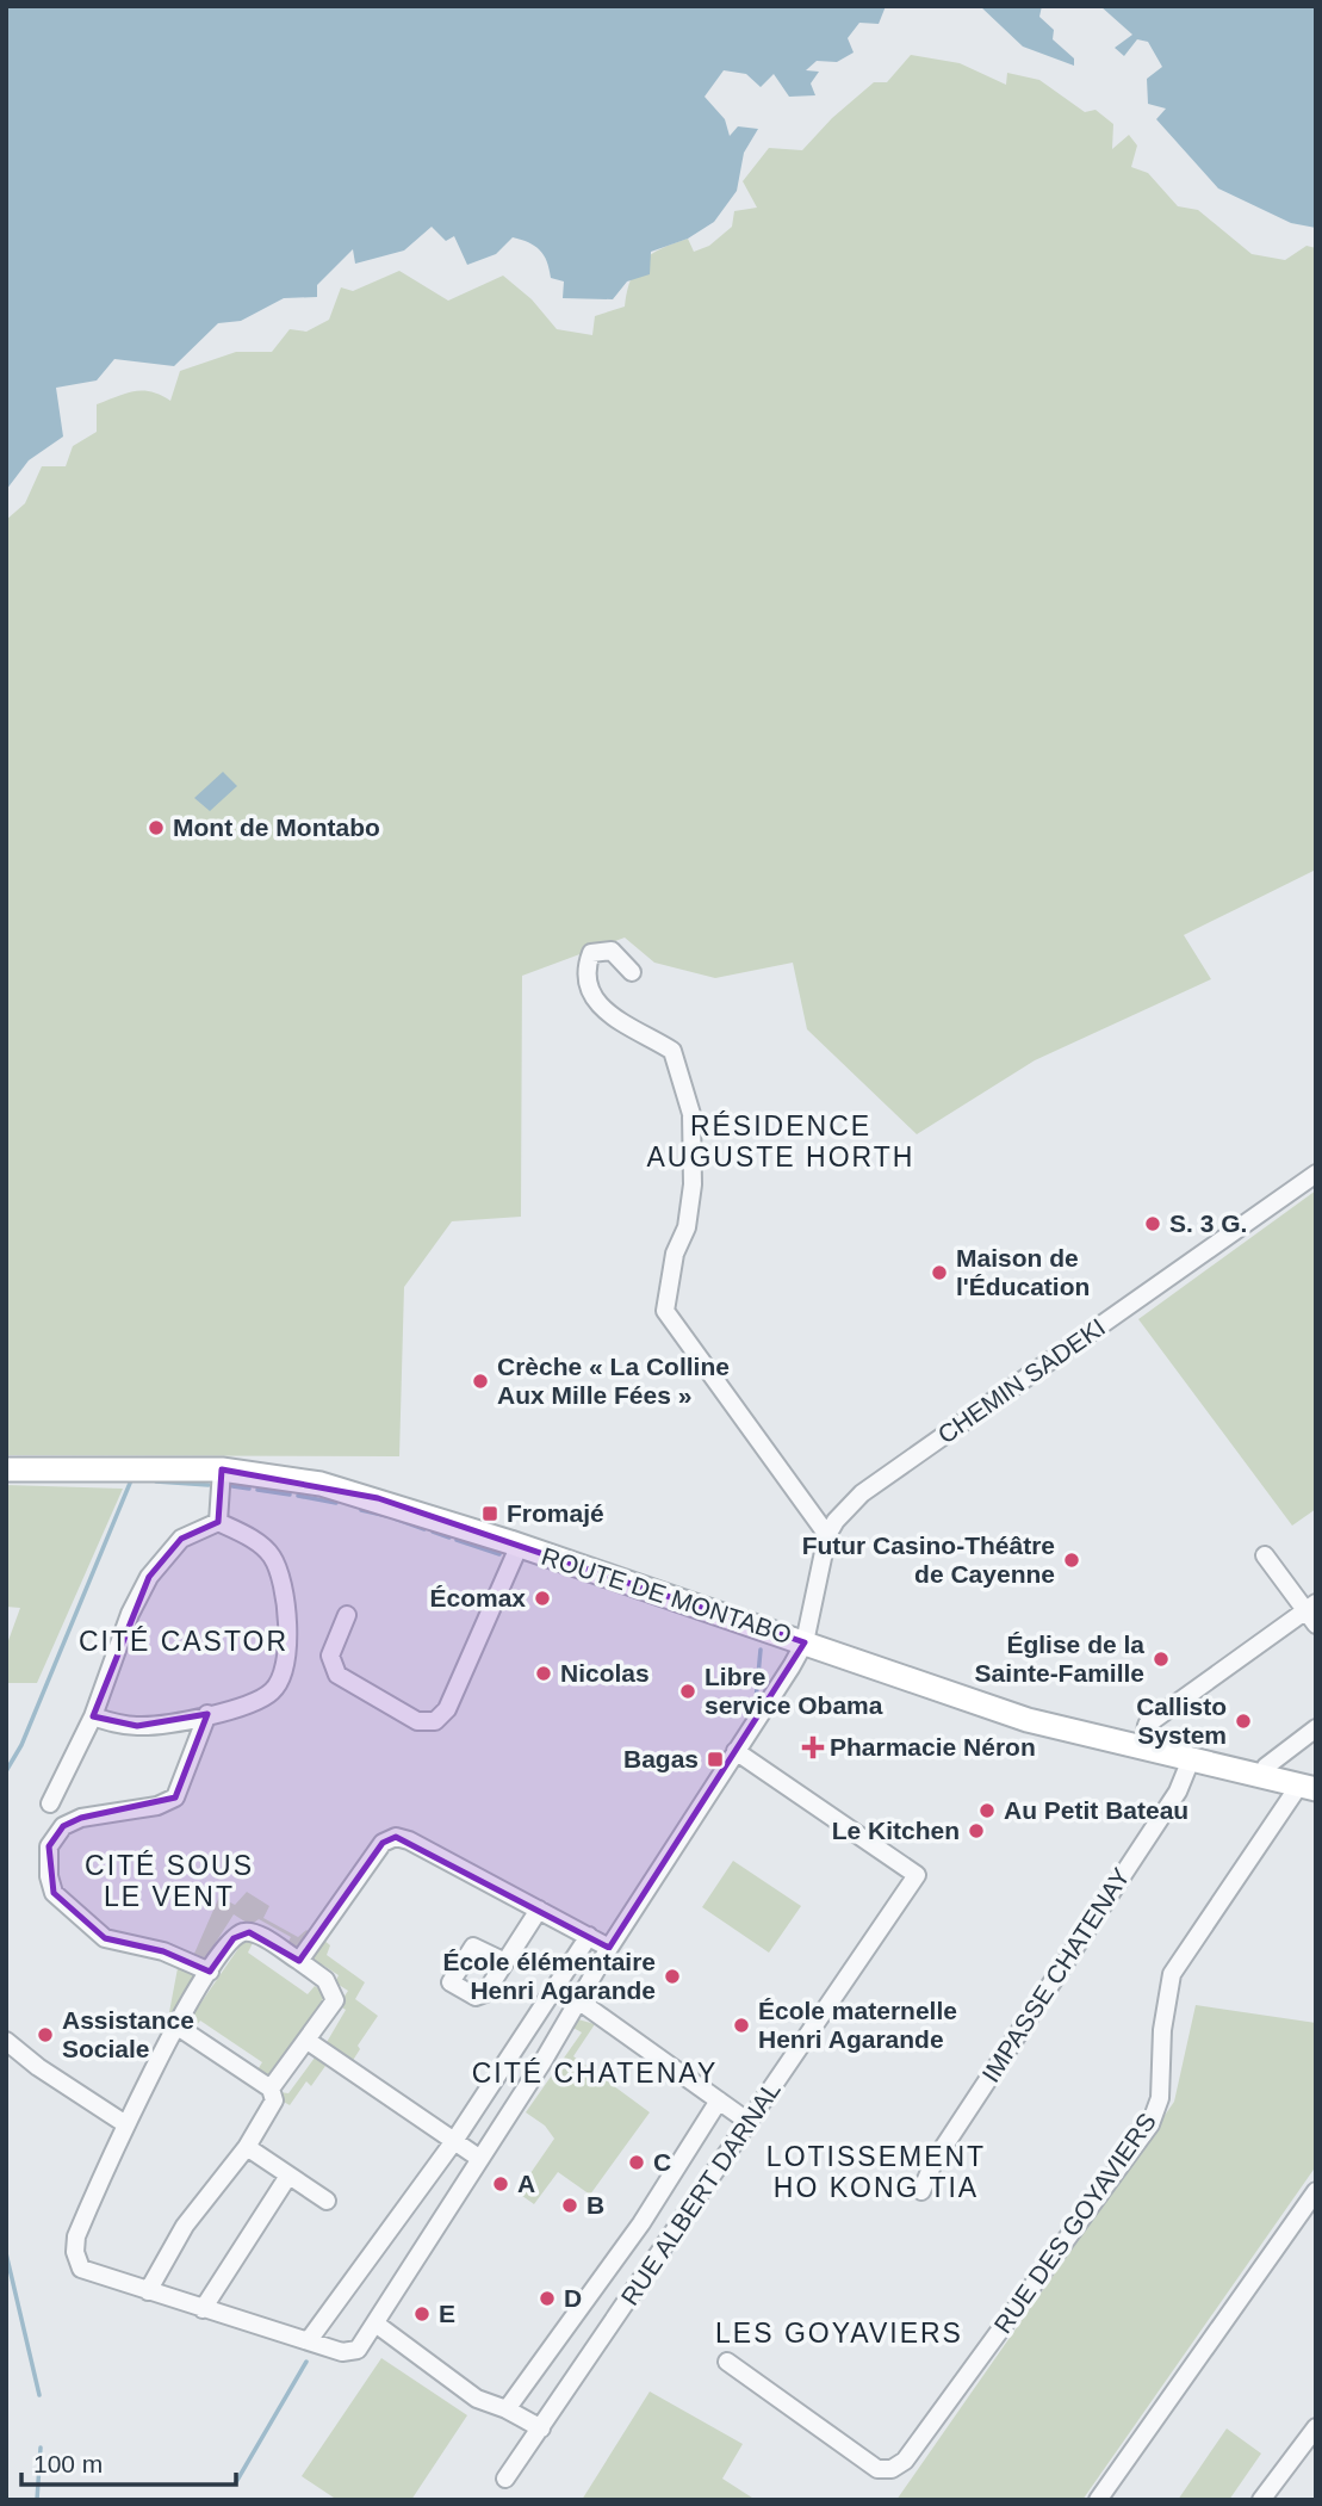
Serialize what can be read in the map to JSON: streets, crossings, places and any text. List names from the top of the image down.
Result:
{
  "streets": {
    "main road": ["ROUTE DE MONTABO"],
    "street": [
      "CHEMIN SADEKI",
      "IMPASSE CHATENAY",
      "RUE ALBERT DARNAL",
      "RUE DES GOYAVIERS"
    ]
  },
  "crossings": [
    ["CHEMIN SADEKI", "ROUTE DE MONTABO"],
    ["ROUTE DE MONTABO", "IMPASSE CHATENAY"],
    ["ROUTE DE MONTABO", "RUE DES GOYAVIERS"]
  ],
  "districts": [
    "RÉSIDENCE AUGUSTE HORTH",
    "CITÉ CASTOR",
    "CITÉ SOUS LE VENT",
    "CITÉ CHATENAY",
    "LOTISSEMENT HO KONG TIA",
    "LES GOYAVIERS"
  ],
  "places": {
    "other": [
      "Mont de Montabo",
      "S. 3 G.",
      "Maison de l'Éducation",
      "Crèche « La Colline Aux Mille Fées »",
      "Futur Casino-Théâtre de Cayenne",
      "Écomax",
      "Église de la Sainte-Famille",
      "Nicolas",
      "Libre service Obama",
      "Callisto System",
      "Au Petit Bateau",
      "Le Kitchen",
      "École élémentaire Henri Agarande",
      "École maternelle Henri Agarande",
      "Assistance Sociale",
      "C",
      "A",
      "B",
      "D",
      "E"
    ],
    "transit": ["Fromajé", "Bagas"],
    "health": ["Pharmacie Néron"]
  },
  "scale_bar": "100 m"
}
